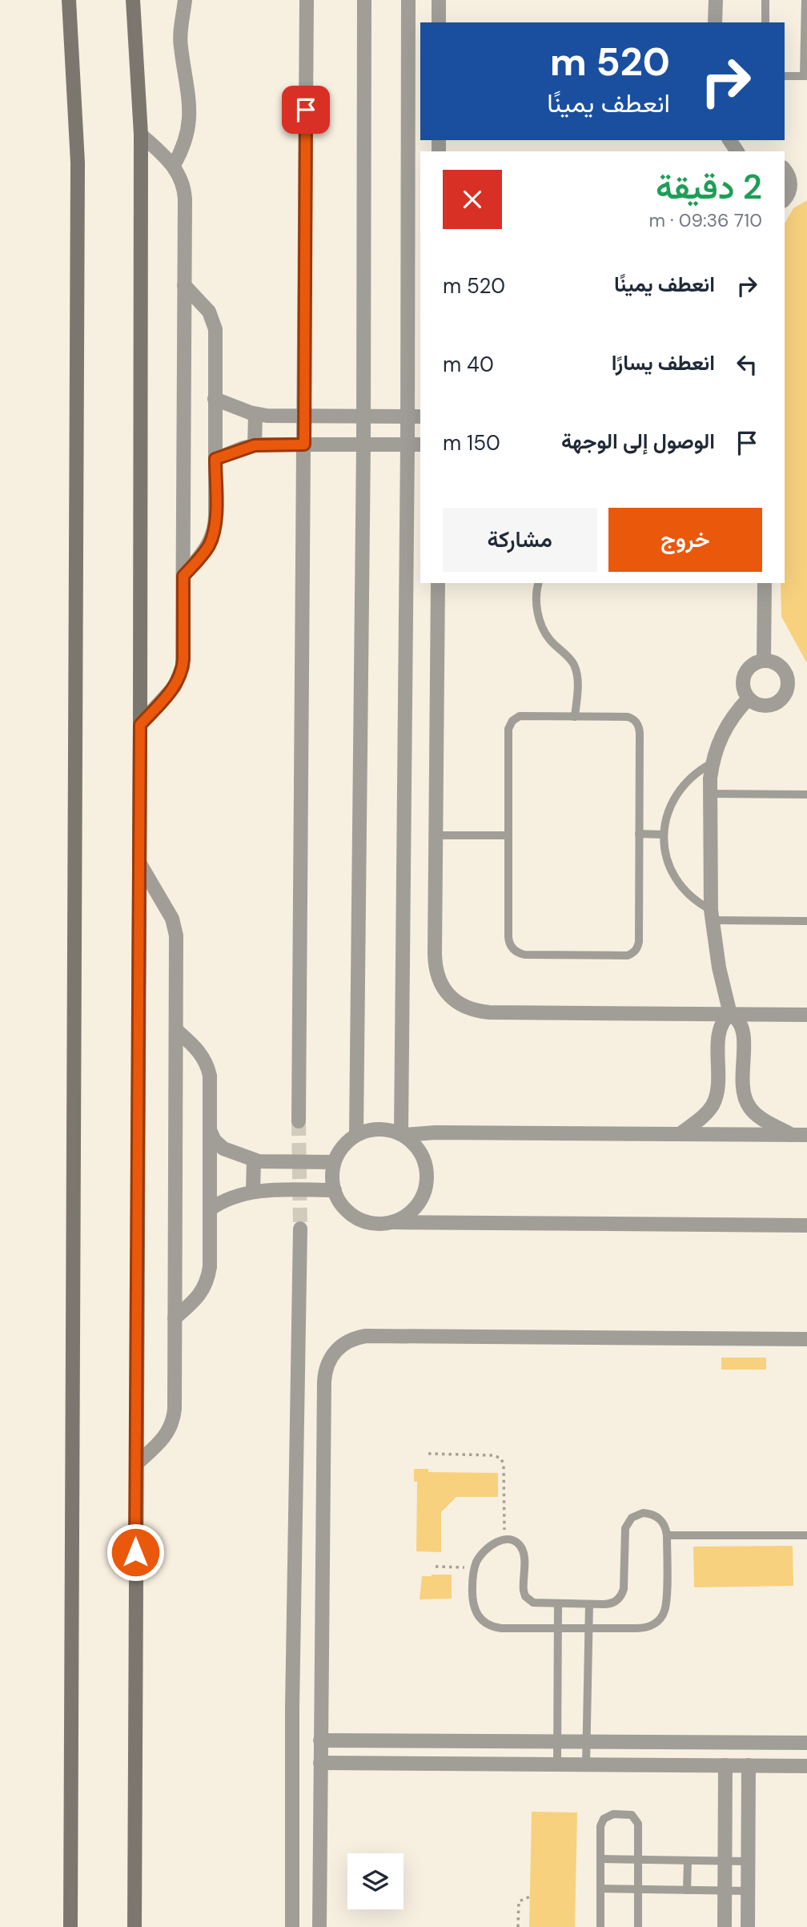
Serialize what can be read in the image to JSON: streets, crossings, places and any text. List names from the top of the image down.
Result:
{
  "page": {
    "turn": ["520 m", "انعطف يمينًا"],
    "heading": ["2 دقيقة", "710 m · 09:36"],
    "list": [
      {
        "name": "انعطف يمينًا",
        "value": "520 m"
      },
      {
        "name": "انعطف يسارًا",
        "value": "40 m"
      },
      {
        "name": "الوصول إلى الوجهة",
        "value": "150 m"
      }
    ],
    "buttons": ["خروج", "مشاركة"]
  }
}
